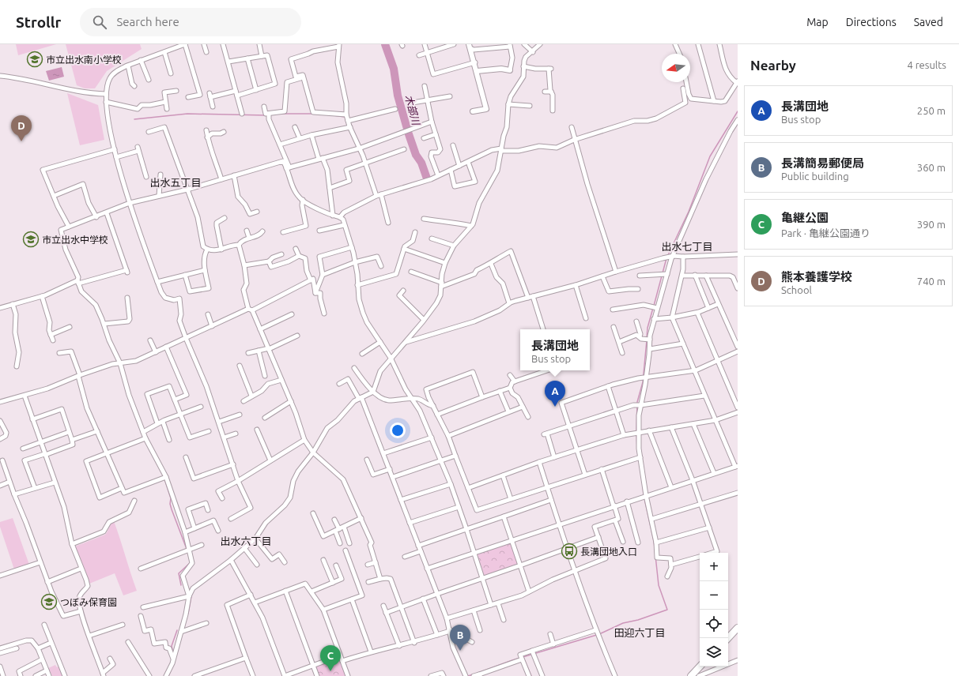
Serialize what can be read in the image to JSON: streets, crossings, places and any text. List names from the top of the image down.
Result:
{
  "districts": [
    "出水五丁目",
    "出水七丁目",
    "出水六丁目",
    "田迎六丁目"
  ],
  "water": ["木部川"],
  "places": {
    "school or university": ["市立出水南小学校", "市立出水中学校", "つぼみ保育園"],
    "bus stop": ["長溝団地入口"]
  },
  "north": "left",
  "page": {
    "header": "Strollr",
    "search": "Search here",
    "nav": ["Map", "Directions", "Saved"],
    "heading": ["Nearby", "4 results"],
    "list": [
      {
        "mark": "A",
        "name": "長溝団地",
        "note": "Bus stop",
        "value": "250 m"
      },
      {
        "mark": "B",
        "name": "長溝簡易郵便局",
        "note": "Public building",
        "value": "360 m"
      },
      {
        "mark": "C",
        "name": "亀継公園",
        "note": "Park · 亀継公園通り",
        "value": "390 m"
      },
      {
        "mark": "D",
        "name": "熊本養護学校",
        "note": "School",
        "value": "740 m"
      }
    ],
    "pins": [
      "D",
      "A",
      "B",
      "C"
    ],
    "popup": ["長溝団地", "Bus stop"],
    "map_buttons": ["+", "−"]
  }
}
